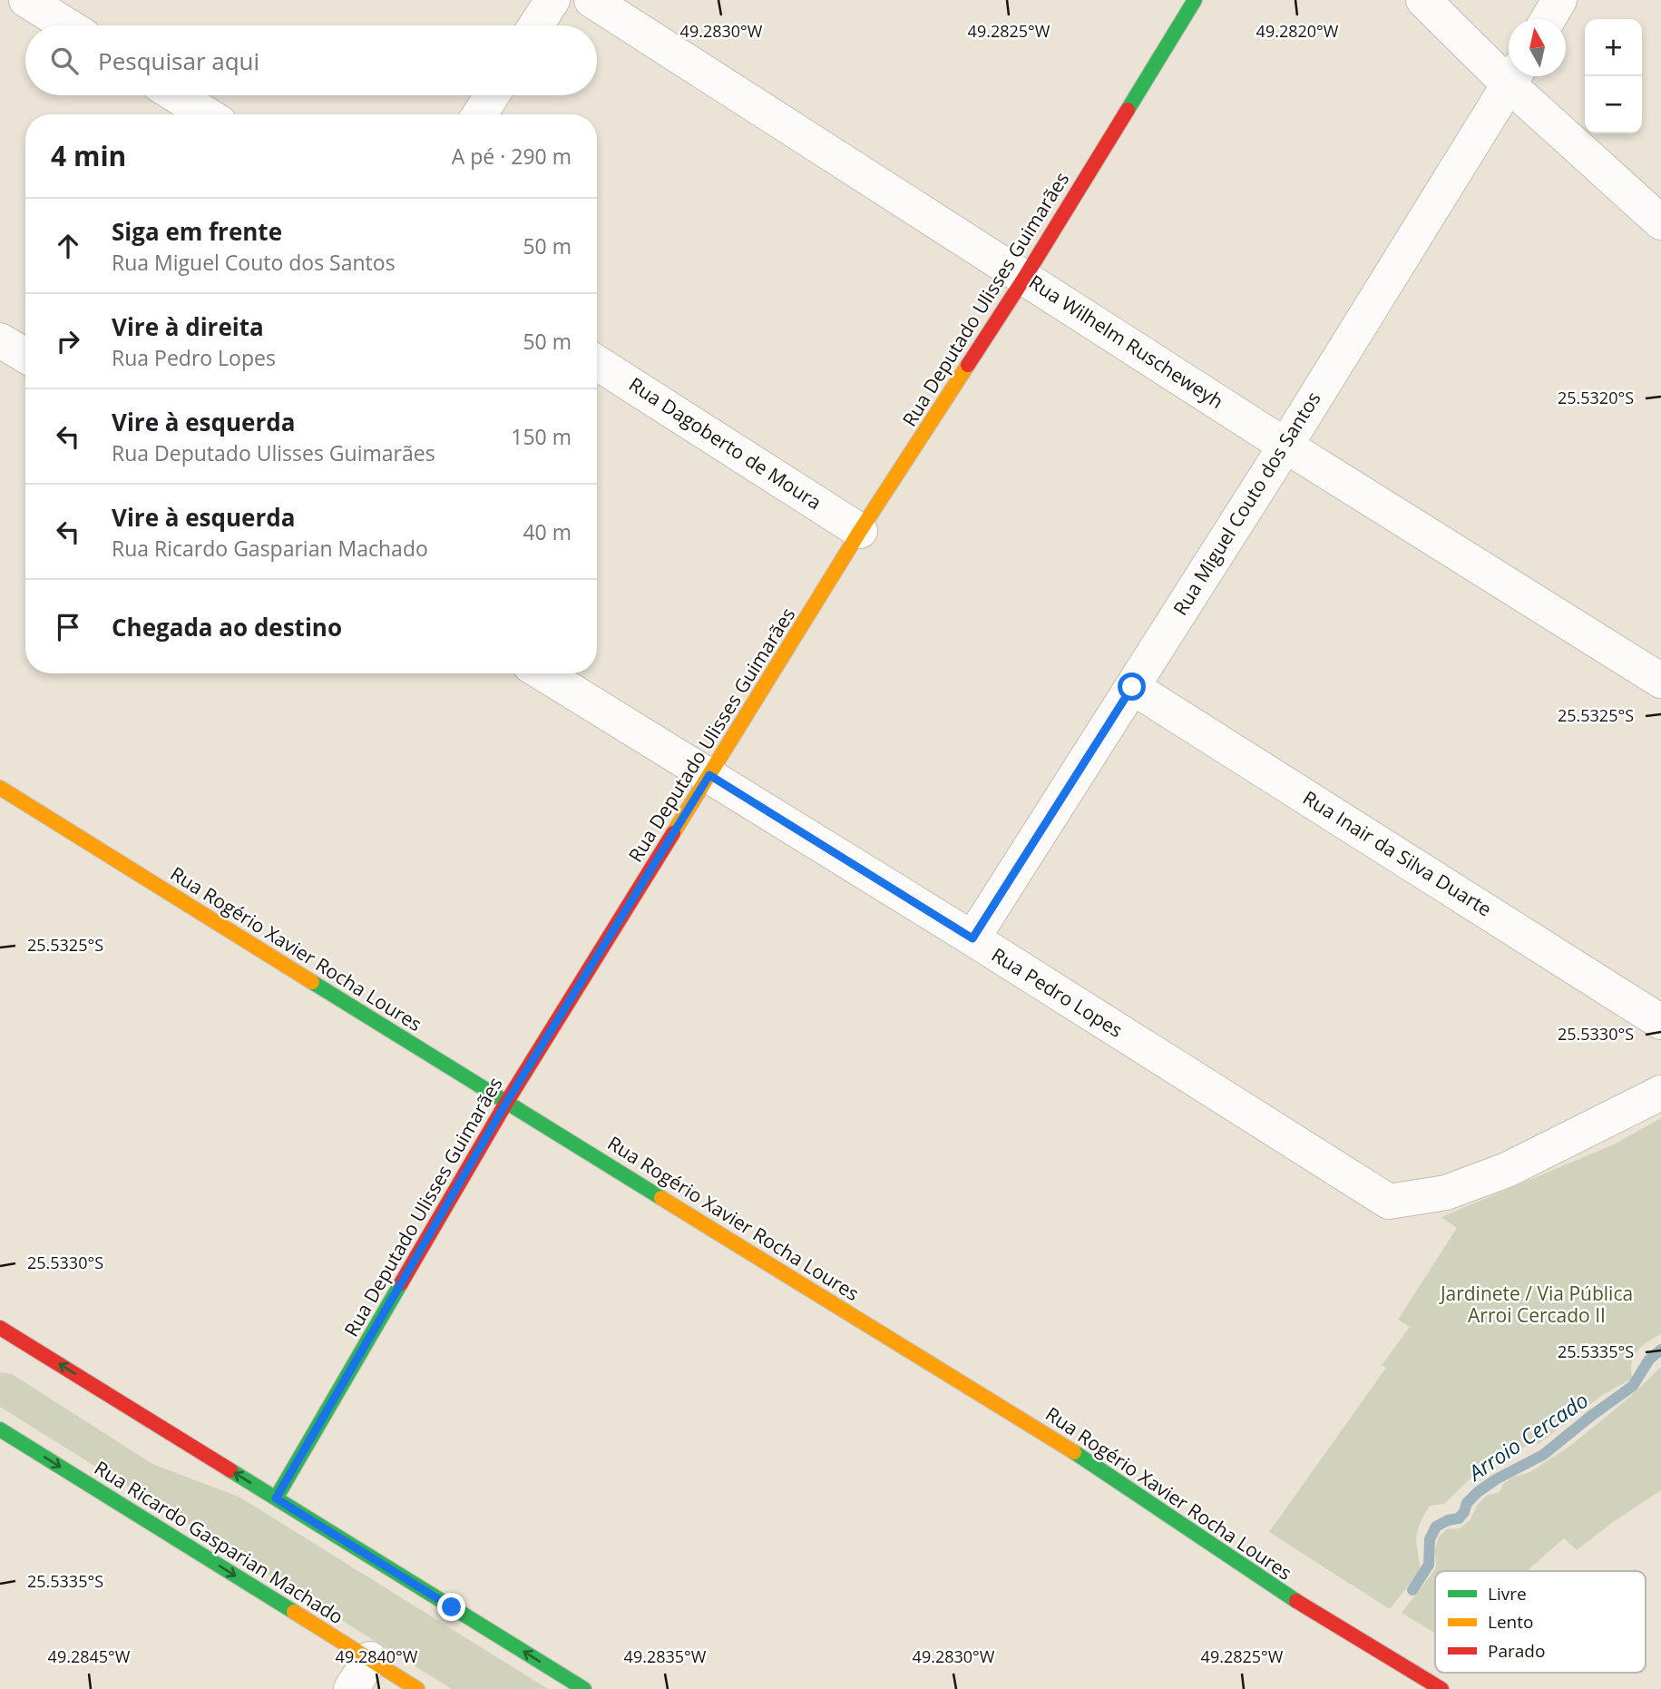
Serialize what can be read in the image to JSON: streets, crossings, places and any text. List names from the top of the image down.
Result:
{
  "streets": {
    "street": [
      "Rua Deputado Ulisses Guimarães",
      "Rua Wilhelm Ruscheweyh",
      "Rua Dagoberto de Moura",
      "Rua Miguel Couto dos Santos",
      "Rua Inair da Silva Duarte",
      "Rua Rogério Xavier Rocha Loures",
      "Rua Pedro Lopes",
      "Rua Ricardo Gasparian Machado"
    ]
  },
  "crossings": [
    ["Rua Deputado Ulisses Guimarães", "Rua Wilhelm Ruscheweyh"],
    ["Rua Deputado Ulisses Guimarães", "Rua Dagoberto de Moura"],
    ["Rua Deputado Ulisses Guimarães", "Rua Rogério Xavier Rocha Loures"],
    ["Rua Deputado Ulisses Guimarães", "Rua Pedro Lopes"],
    ["Rua Wilhelm Ruscheweyh", "Rua Miguel Couto dos Santos"],
    ["Rua Miguel Couto dos Santos", "Rua Inair da Silva Duarte"],
    ["Rua Miguel Couto dos Santos", "Rua Pedro Lopes"]
  ],
  "water": ["Arroio Cercado"],
  "parks": ["Jardinete / Via Pública Arroi Cercado II"],
  "legend": ["Livre", "Lento", "Parado"],
  "north": "top",
  "page": {
    "map_buttons": ["+", "−"],
    "search": "Pesquisar aqui",
    "heading": ["4 min", "A pé · 290 m"],
    "list": [
      ["Siga em frente", "Rua Miguel Couto dos Santos", "50 m"],
      ["Vire à direita", "Rua Pedro Lopes", "50 m"],
      ["Vire à esquerda", "Rua Deputado Ulisses Guimarães", "150 m"],
      ["Vire à esquerda", "Rua Ricardo Gasparian Machado", "40 m"],
      "Chegada ao destino"
    ]
  },
  "coordinates": [
    "49.2830°W",
    "49.2825°W",
    "49.2820°W",
    "25.5320°S",
    "25.5325°S",
    "25.5330°S",
    "25.5335°S",
    "49.2845°W",
    "49.2840°W",
    "49.2835°W"
  ]
}
